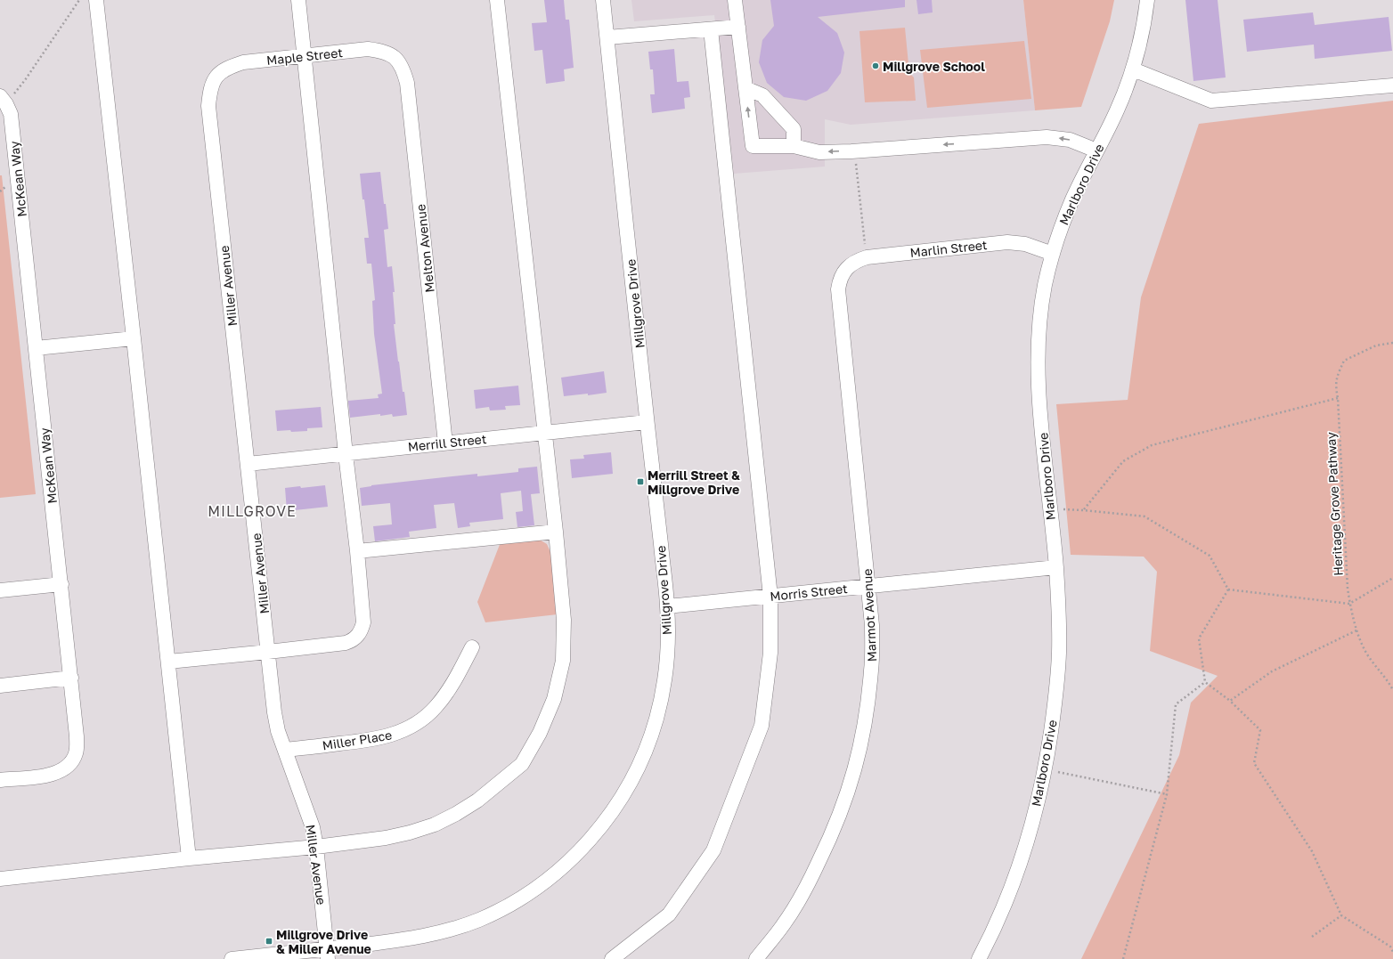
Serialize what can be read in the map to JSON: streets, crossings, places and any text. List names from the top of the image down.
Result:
{
  "streets": {
    "street": [
      "Maple Street",
      "McKean Way",
      "Marlboro Drive",
      "Melton Avenue",
      "Marlin Street",
      "Miller Avenue",
      "Millgrove Drive",
      "Merrill Street",
      "Morris Street",
      "Marmot Avenue",
      "Miller Place"
    ],
    "path": ["Heritage Grove Pathway"]
  },
  "crossings": [
    ["Maple Street", "Melton Avenue"],
    ["Maple Street", "Miller Avenue"],
    ["Marlboro Drive", "Marlin Street"],
    ["Marlboro Drive", "Morris Street"],
    ["Melton Avenue", "Merrill Street"],
    ["Marlin Street", "Marmot Avenue"],
    ["Miller Avenue", "Millgrove Drive"],
    ["Miller Avenue", "Merrill Street"],
    ["Miller Avenue", "Miller Place"],
    ["Millgrove Drive", "Merrill Street"],
    ["Millgrove Drive", "Morris Street"],
    ["Morris Street", "Marmot Avenue"]
  ],
  "districts": ["MILLGROVE"],
  "places": {
    "other": ["Millgrove School"],
    "transit": ["Merrill Street & Millgrove Drive", "Millgrove Drive & Miller Avenue"]
  }
}
